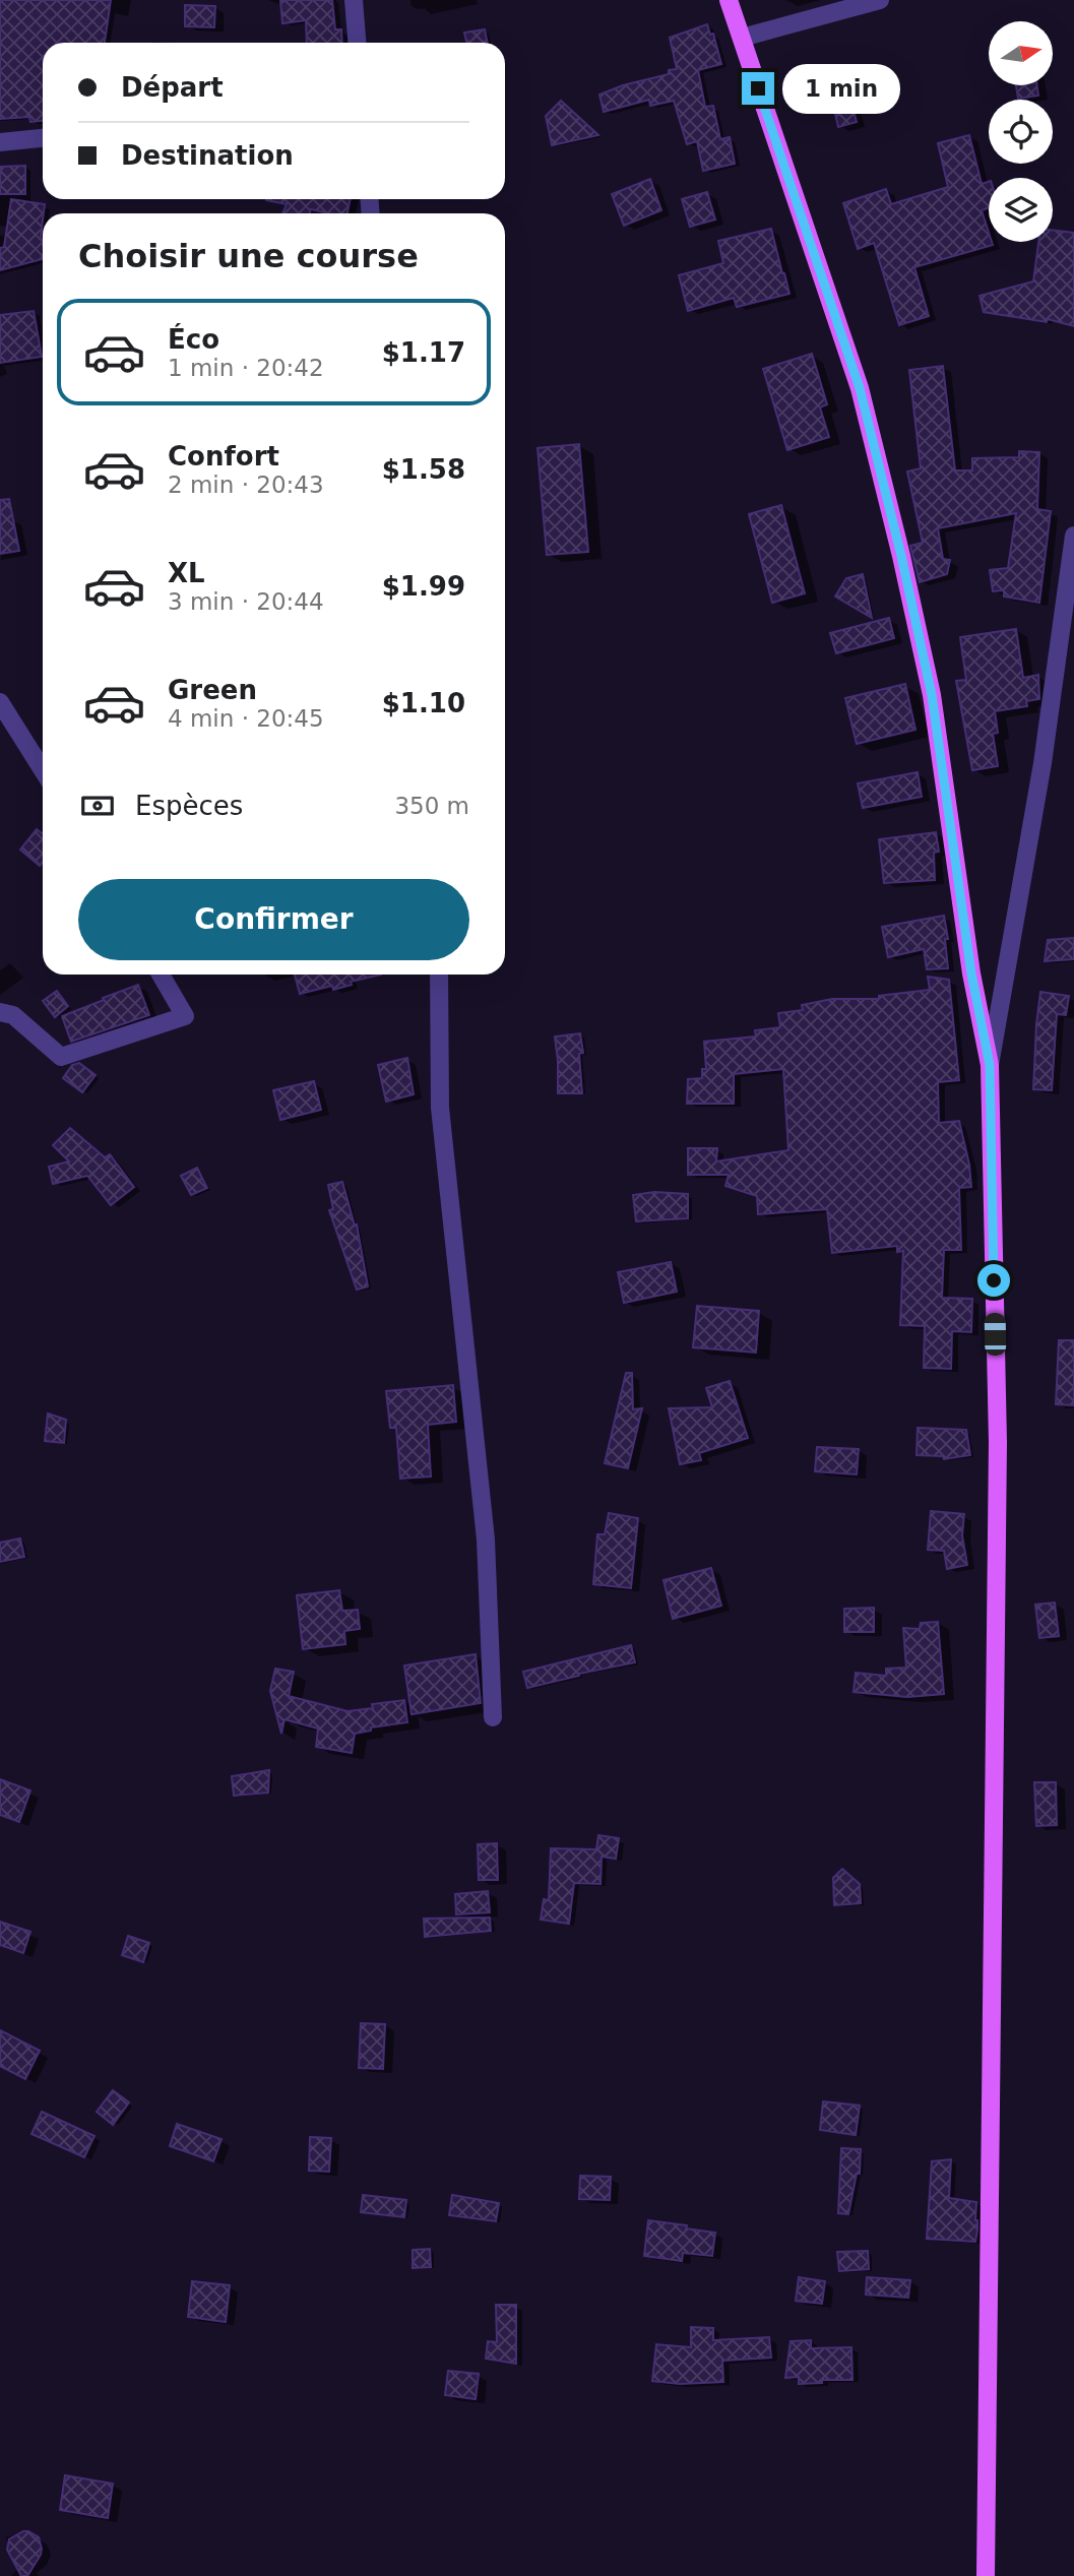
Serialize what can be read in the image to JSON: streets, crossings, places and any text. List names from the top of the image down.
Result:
{
  "north": "right",
  "page": {
    "banner": ["Départ", "Destination"],
    "bubble": "1 min",
    "heading": "Choisir une course",
    "list": [
      {
        "name": "Éco",
        "note": "1 min · 20:42",
        "value": "$1.17"
      },
      {
        "name": "Confort",
        "note": "2 min · 20:43",
        "value": "$1.58"
      },
      {
        "name": "XL",
        "note": "3 min · 20:44",
        "value": "$1.99"
      },
      {
        "name": "Green",
        "note": "4 min · 20:45",
        "value": "$1.10"
      }
    ],
    "pay": ["Espèces", "350 m"],
    "buttons": "Confirmer"
  }
}
